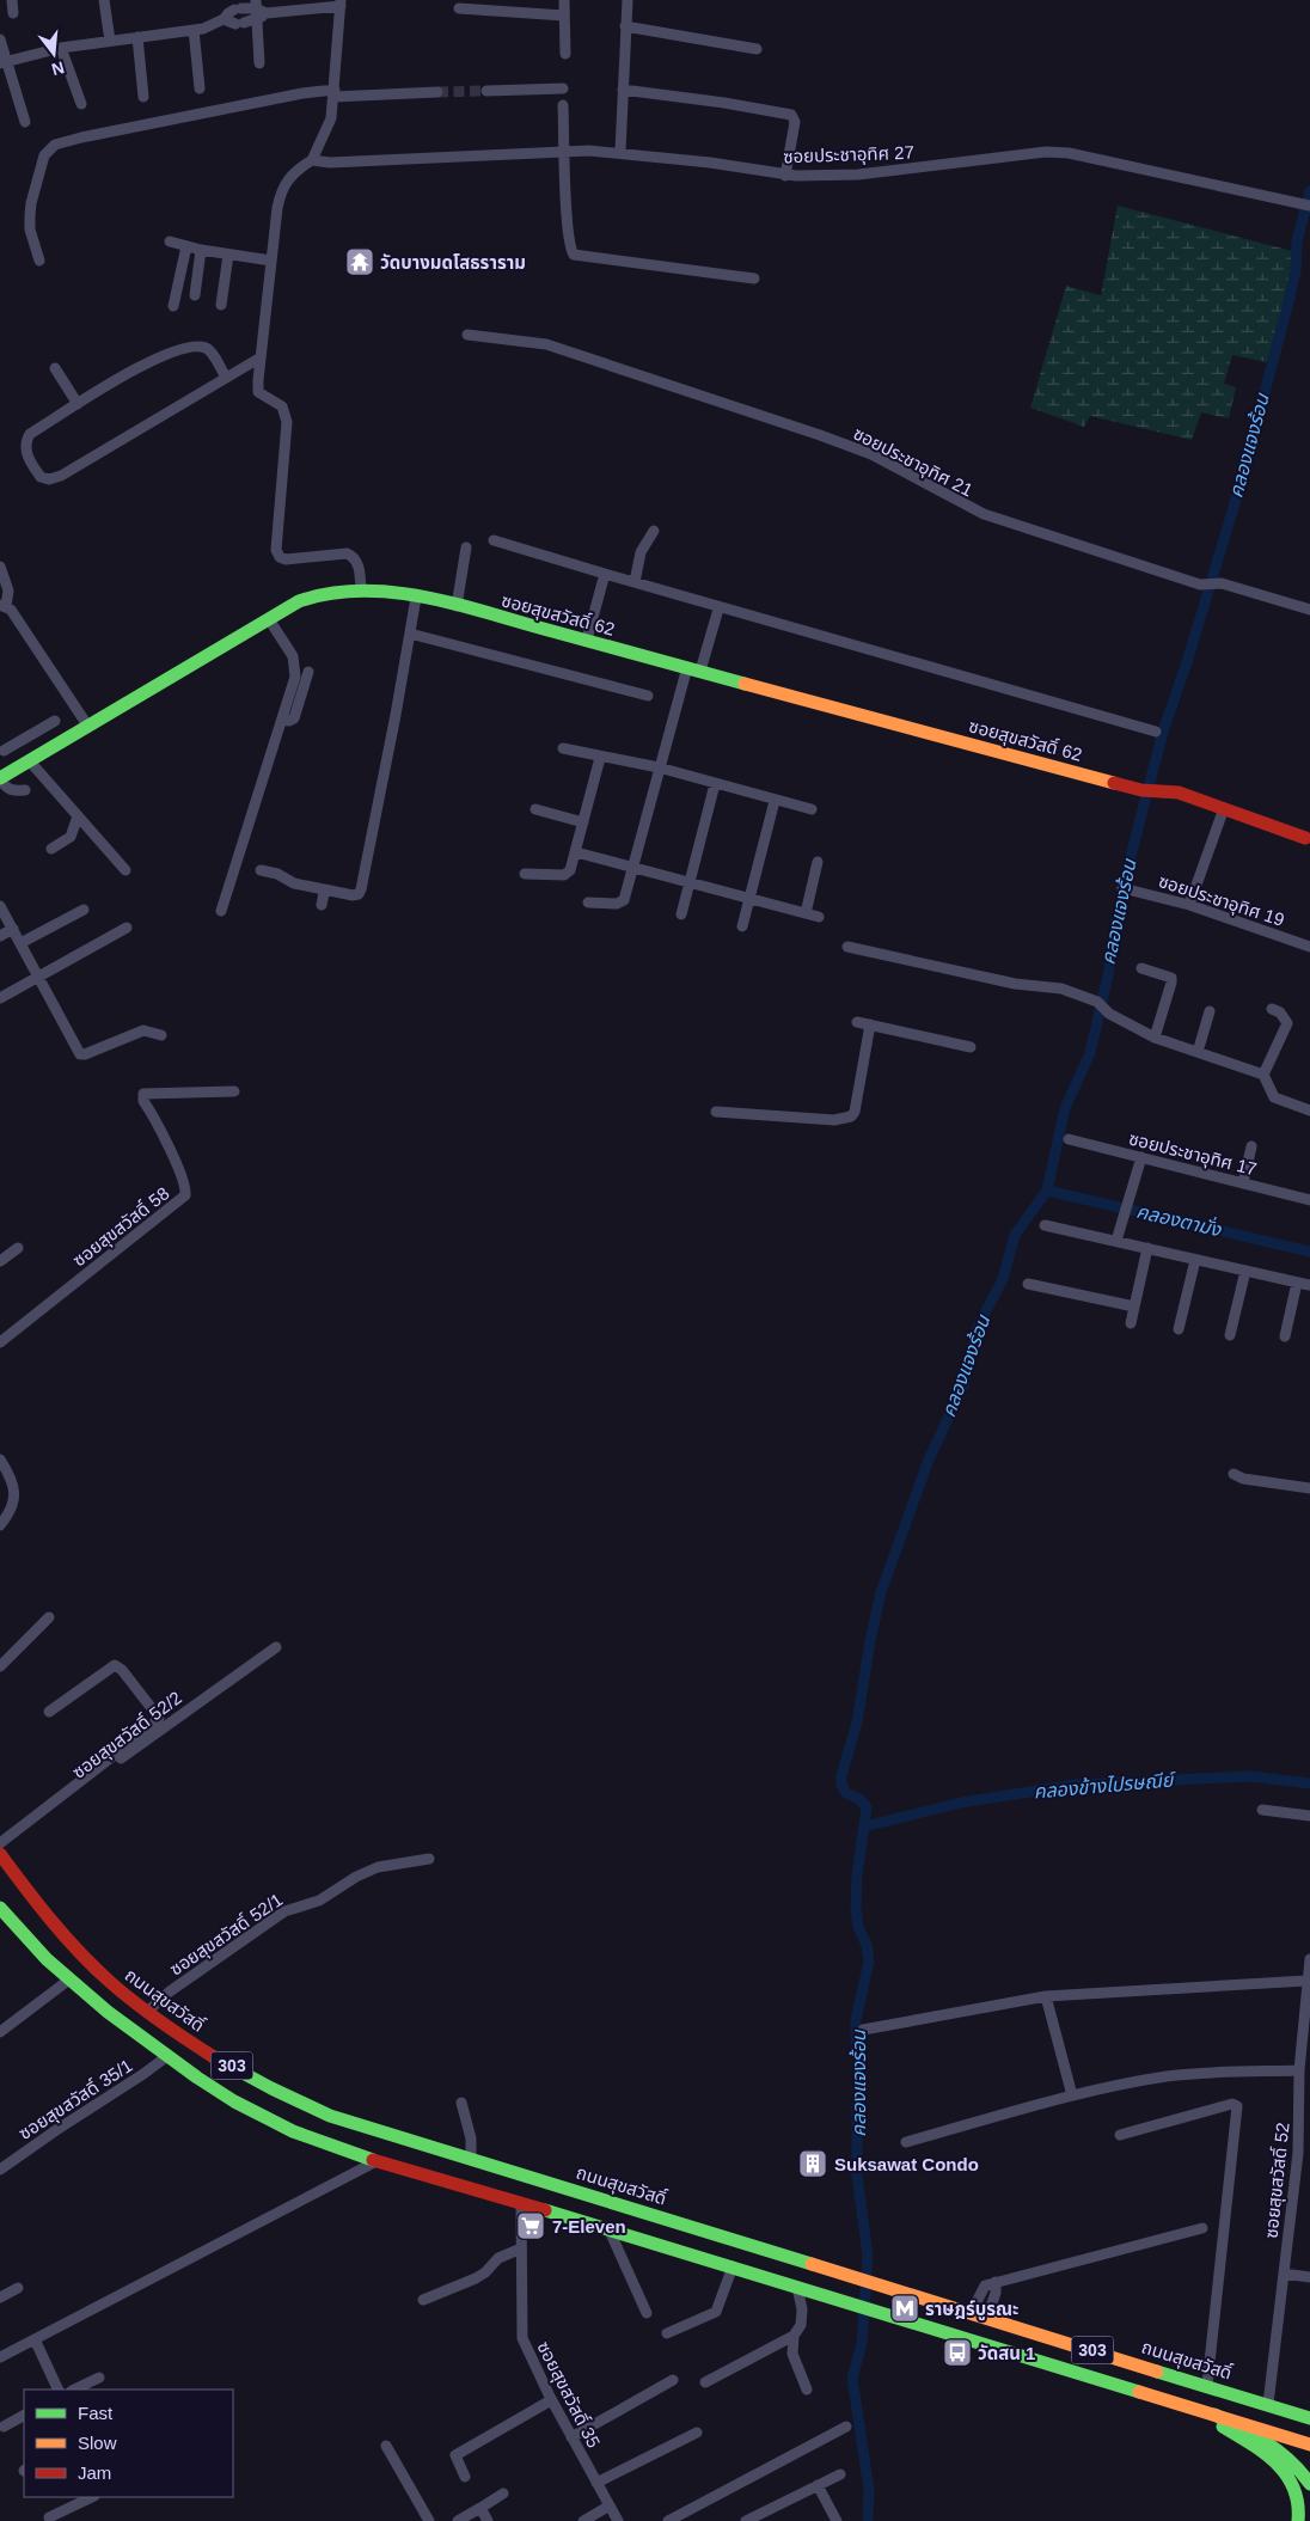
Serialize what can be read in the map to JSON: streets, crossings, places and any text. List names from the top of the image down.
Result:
{
  "streets": {
    "main road": ["ซอยสุขสวัสดิ์ 62", "ถนนสุขสวัสดิ์", "303"],
    "street": [
      "ซอยประชาอุทิศ 27",
      "ซอยประชาอุทิศ 21",
      "ซอยประชาอุทิศ 19",
      "ซอยประชาอุทิศ 17",
      "ซอยสุขสวัสดิ์ 58",
      "ซอยสุขสวัสดิ์ 52/2",
      "ซอยสุขสวัสดิ์ 52/1",
      "ซอยสุขสวัสดิ์ 35/1",
      "ซอยสุขสวัสดิ์ 52",
      "ซอยสุขสวัสดิ์ 35"
    ]
  },
  "crossings": [
    ["ซอยสุขสวัสดิ์ 52/2", "ถนนสุขสวัสดิ์"],
    ["ซอยสุขสวัสดิ์ 52/1", "ถนนสุขสวัสดิ์"],
    ["ถนนสุขสวัสดิ์", "ซอยสุขสวัสดิ์ 52"],
    ["303", "ซอยสุขสวัสดิ์ 35/1"],
    ["303", "ซอยสุขสวัสดิ์ 35"]
  ],
  "water": ["คลองแจงร้อน", "คลองตามั่ง", "คลองข้างไปรษณีย์"],
  "places": {
    "temple": ["วัดบางมดโสธราราม"],
    "building": ["Suksawat Condo"],
    "supermarket": ["7-Eleven"],
    "metro station": ["ราษฎร์บูรณะ"],
    "bus stop": ["วัดสน 1"]
  },
  "legend": ["Fast", "Slow", "Jam"],
  "north": "bottom"
}
